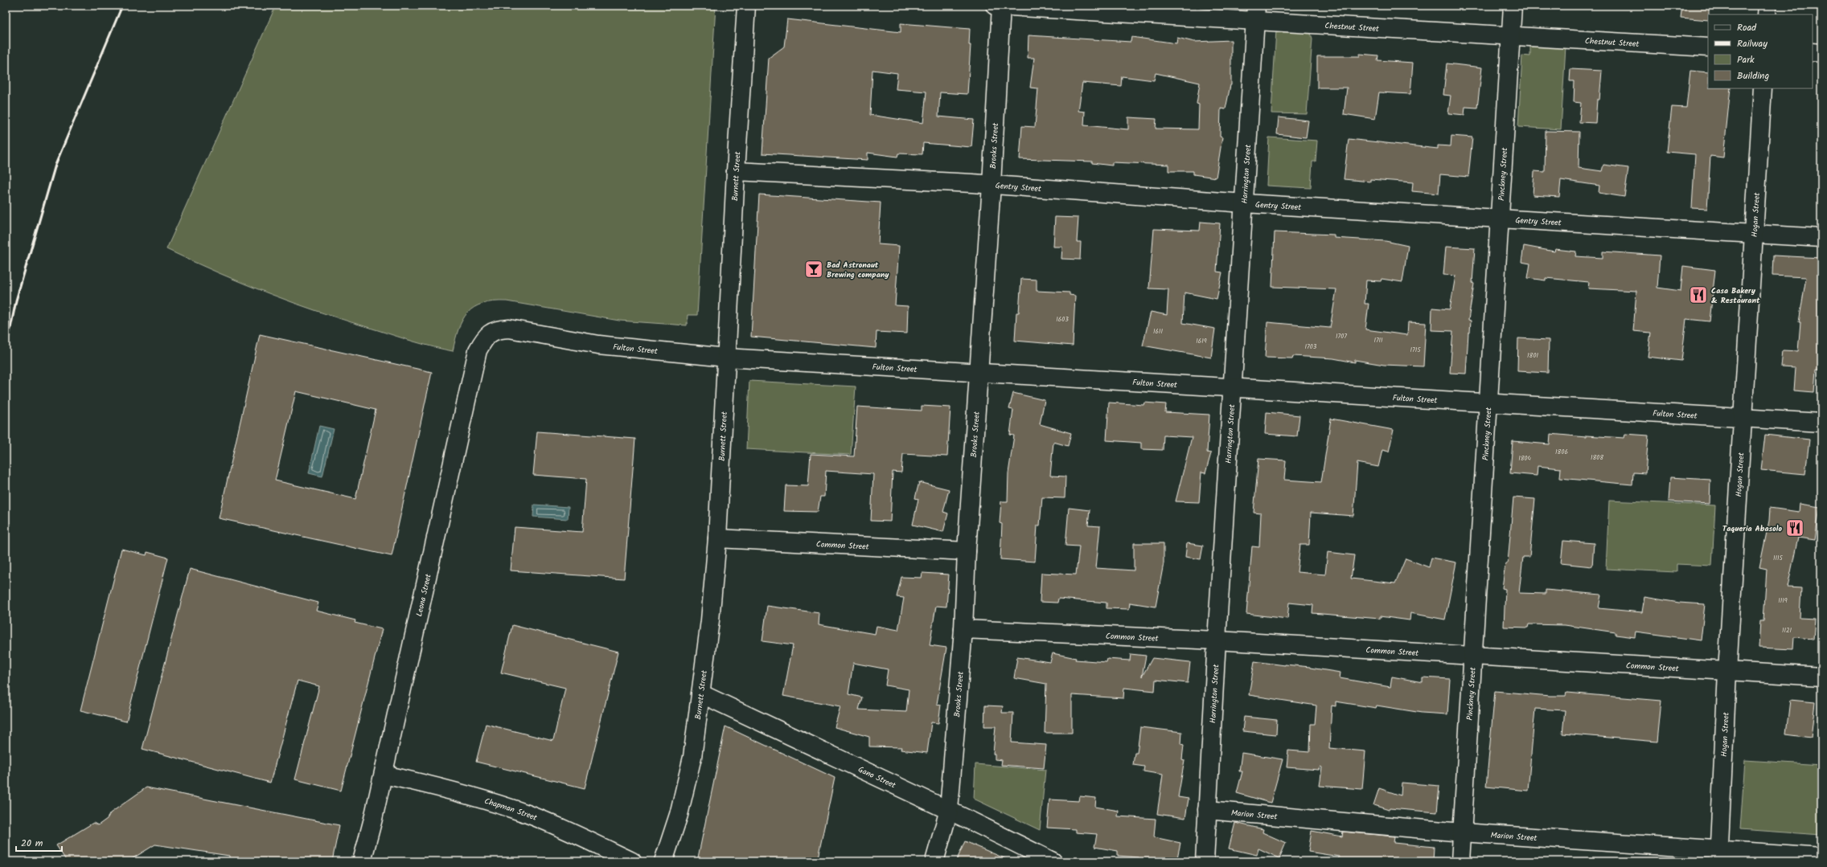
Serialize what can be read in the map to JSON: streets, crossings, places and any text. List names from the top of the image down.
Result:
{
  "streets": {
    "street": [
      "Chestnut Street",
      "Brooks Street",
      "Harrington Street",
      "Pinckney Street",
      "Burnett Street",
      "Gentry Street",
      "Hogan Street",
      "Fulton Street",
      "Common Street",
      "Leona Street",
      "Gano Street",
      "Chapman Street",
      "Marion Street"
    ]
  },
  "crossings": [
    ["Chestnut Street", "Brooks Street"],
    ["Chestnut Street", "Harrington Street"],
    ["Chestnut Street", "Pinckney Street"],
    ["Brooks Street", "Gentry Street"],
    ["Brooks Street", "Fulton Street"],
    ["Brooks Street", "Common Street"],
    ["Brooks Street", "Gano Street"],
    ["Harrington Street", "Gentry Street"],
    ["Harrington Street", "Fulton Street"],
    ["Harrington Street", "Common Street"],
    ["Harrington Street", "Marion Street"],
    ["Pinckney Street", "Gentry Street"],
    ["Pinckney Street", "Fulton Street"],
    ["Pinckney Street", "Common Street"],
    ["Pinckney Street", "Marion Street"],
    ["Burnett Street", "Gentry Street"],
    ["Burnett Street", "Fulton Street"],
    ["Burnett Street", "Common Street"],
    ["Burnett Street", "Gano Street"],
    ["Gentry Street", "Hogan Street"],
    ["Hogan Street", "Fulton Street"],
    ["Hogan Street", "Common Street"],
    ["Hogan Street", "Marion Street"],
    ["Fulton Street", "Leona Street"],
    ["Leona Street", "Chapman Street"]
  ],
  "places": {
    "bar": ["Bad Astronaut Brewing company"],
    "restaurant": ["Casa Bakery & Restaurant", "Taqueria Abasolo"]
  },
  "house_numbers": [
    "1603",
    "1611",
    "1707",
    "1711",
    "1619",
    "1703",
    "1715",
    "1801",
    "1806",
    "1808",
    "1804",
    "1115",
    "1119",
    "1121"
  ],
  "legend": [
    "Road",
    "Railway",
    "Park",
    "Building"
  ],
  "scale_bar": "20 m"
}
